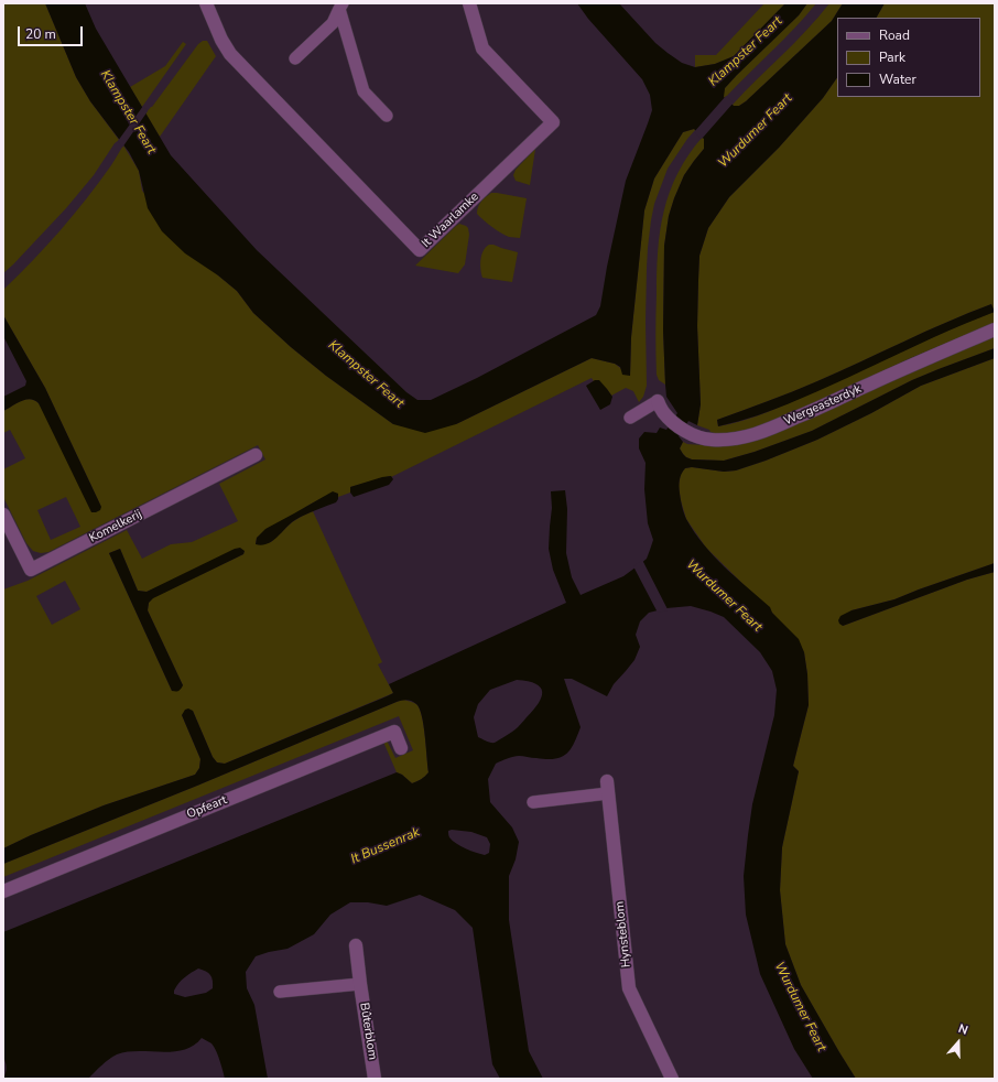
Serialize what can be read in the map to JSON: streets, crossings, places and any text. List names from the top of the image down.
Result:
{
  "streets": {
    "street": [
      "It Waarlamke",
      "Wergeasterdyk",
      "Komelkerij",
      "Opfeart",
      "Hynsteblom",
      "Bûterblom"
    ]
  },
  "water": ["Klampster Feart", "Wurdumer Feart", "It Bussenrak"],
  "legend": ["Road", "Park", "Water"],
  "scale_bar": "20 m",
  "north": "top"
}
